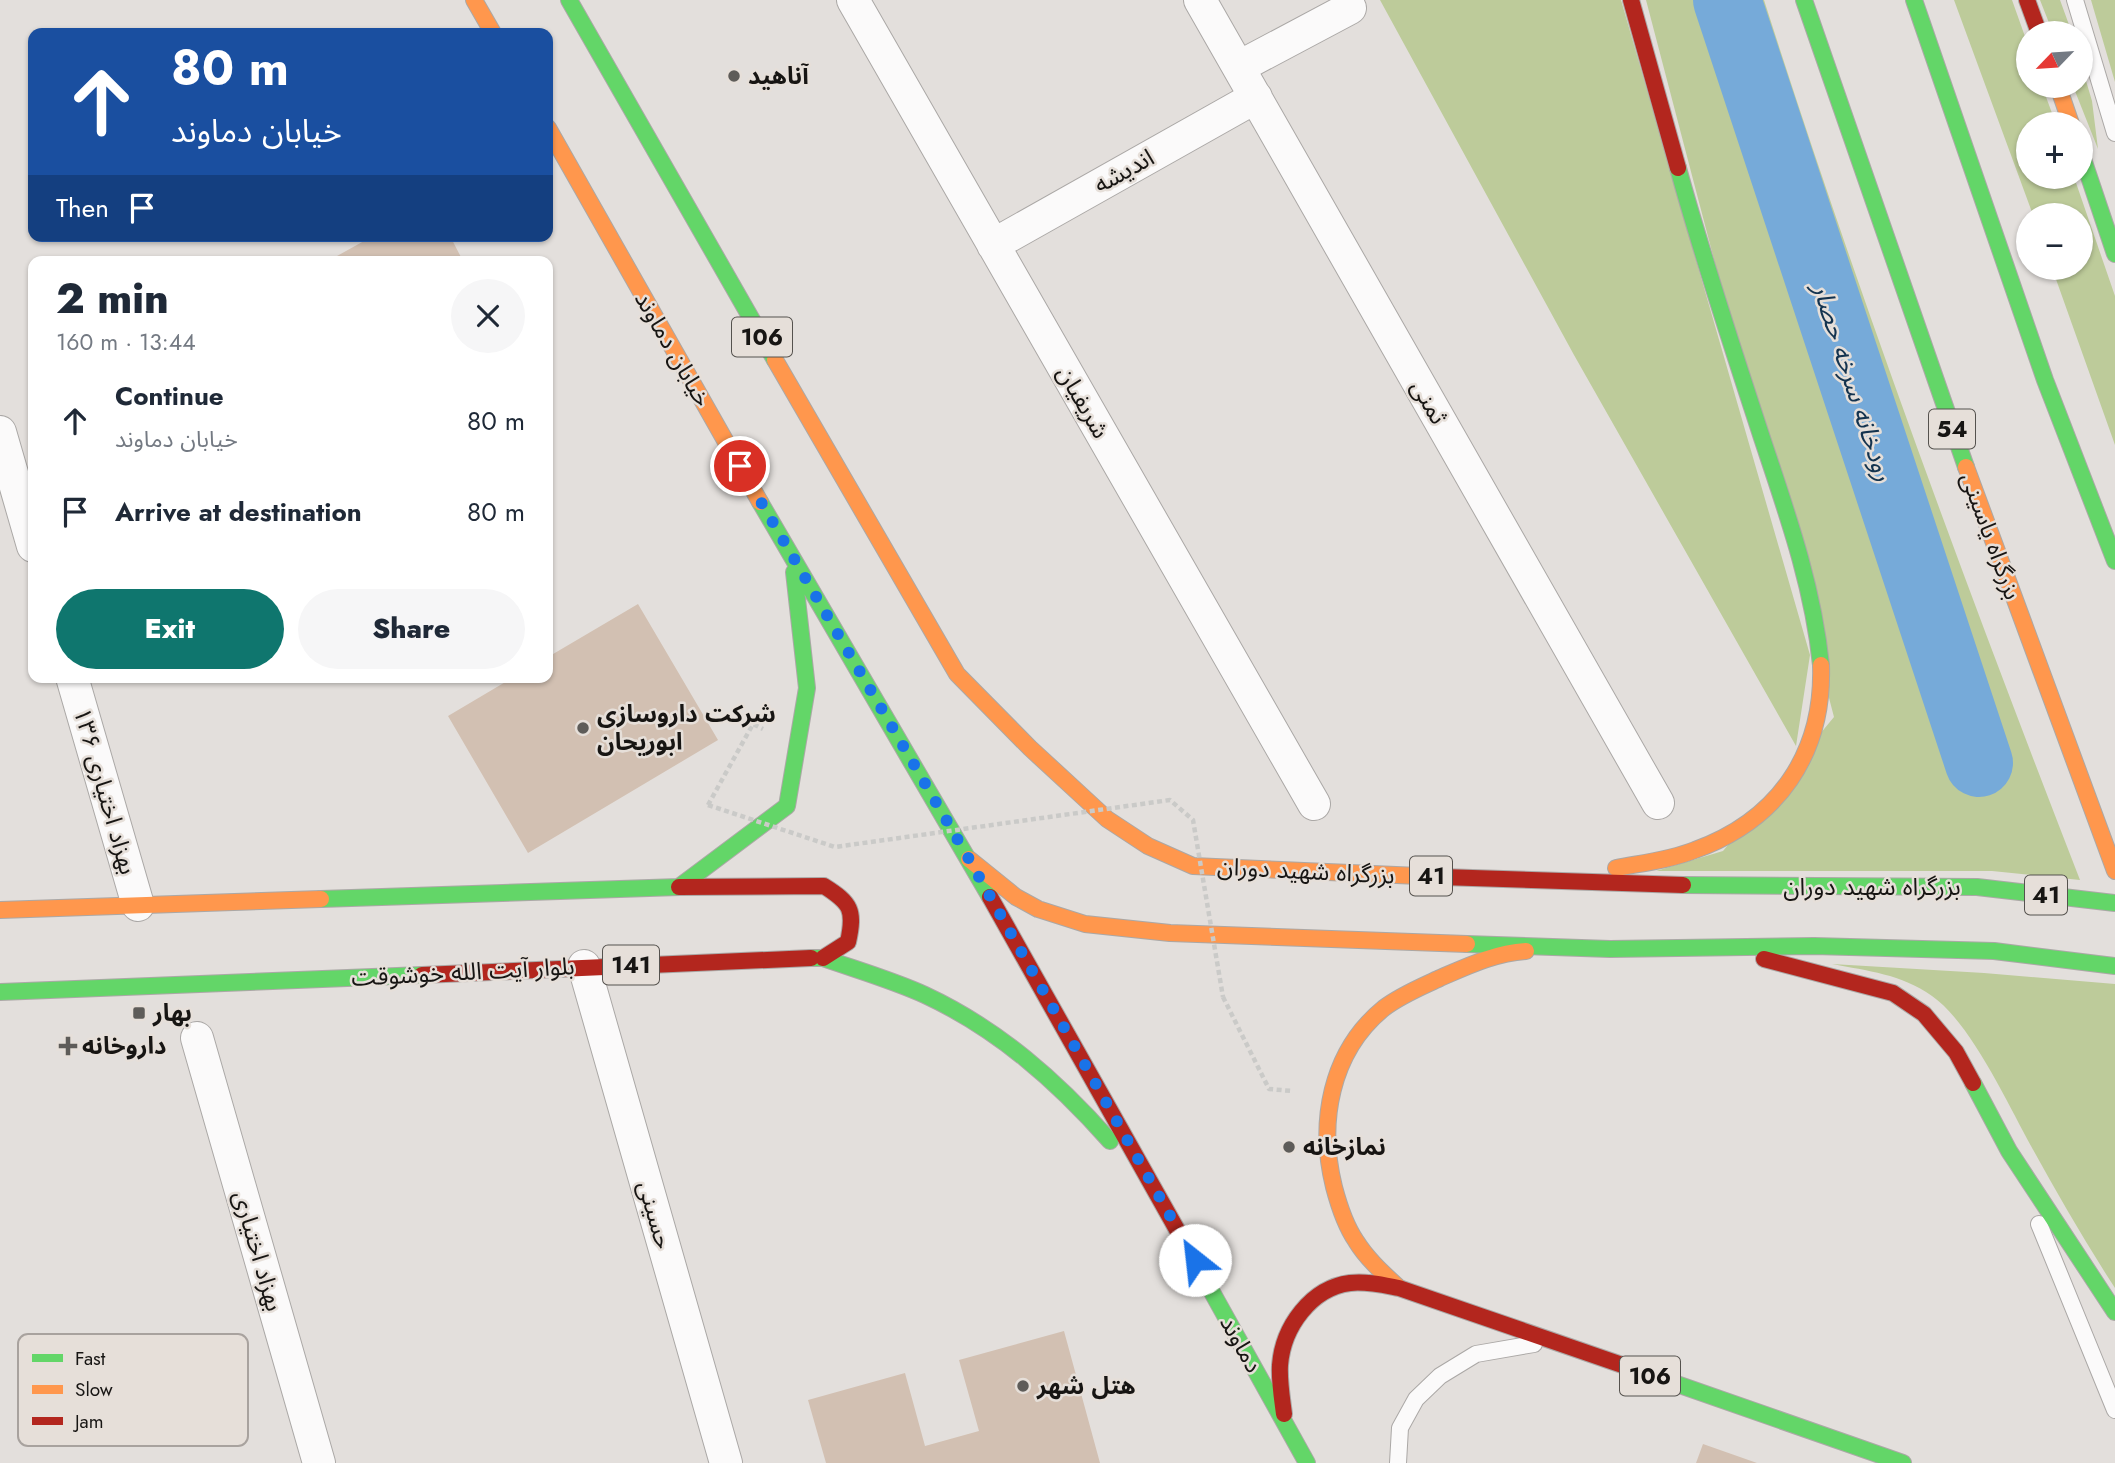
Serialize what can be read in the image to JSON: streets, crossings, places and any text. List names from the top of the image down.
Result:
{
  "streets": {
    "main road": [
      "106",
      "خیابان دماوند",
      "54",
      "بزرگراه یاسینی",
      "بزرگراه شهید دوران",
      "41",
      "141",
      "بلوار آیت الله خوشوقت",
      "دماوند"
    ],
    "street": [
      "اندیشه",
      "شریفیان",
      "ثمنی",
      "بهزاد اختیاری ۱۳۶",
      "حسینی",
      "بهزاد اختیاری"
    ]
  },
  "crossings": [
    ["اندیشه", "شریفیان"],
    ["اندیشه", "ثمنی"],
    ["106", "بزرگراه شهید دوران"],
    ["خیابان دماوند", "دماوند"],
    ["بلوار آیت الله خوشوقت", "حسینی"],
    ["بلوار آیت الله خوشوقت", "دماوند"]
  ],
  "water": ["رودخانه سرخه حصار"],
  "places": {
    "other": [
      "آناهید",
      "شرکت داروسازی ابوریحان",
      "نمازخانه",
      "هتل شهر"
    ],
    "transit": ["بهار"],
    "health": ["داروخانه"]
  },
  "legend": ["Fast", "Slow", "Jam"],
  "north": "bottom left",
  "page": {
    "map_buttons": ["+", "−"],
    "turn": ["80 m", "خیابان دماوند"],
    "then": "Then",
    "heading": ["2 min", "160 m · 13:44"],
    "list": [
      {
        "name": "Continue",
        "note": "خیابان دماوند",
        "value": "80 m"
      },
      {
        "name": "Arrive at destination",
        "value": "80 m"
      }
    ],
    "buttons": ["Exit", "Share"]
  }
}
